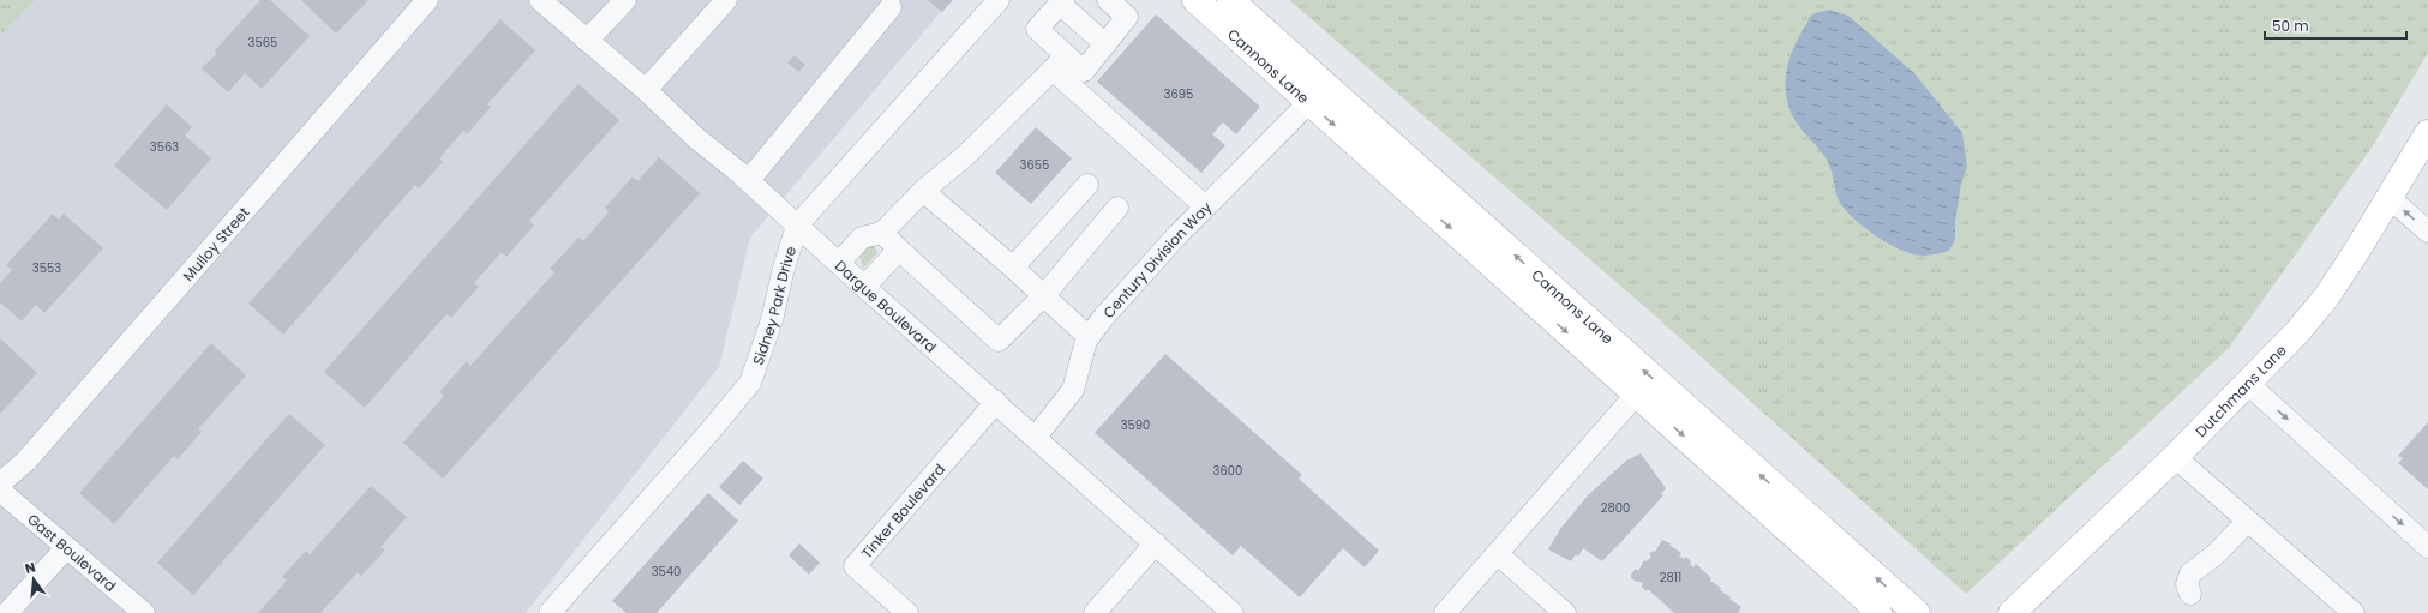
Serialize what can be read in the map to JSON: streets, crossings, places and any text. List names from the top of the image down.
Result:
{
  "streets": {
    "main road": ["Cannons Lane", "Dutchmans Lane"],
    "street": [
      "Mulloy Street",
      "Century Division Way",
      "Sidney Park Drive",
      "Dargue Boulevard",
      "Tinker Boulevard",
      "Gast Boulevard"
    ]
  },
  "crossings": [
    ["Cannons Lane", "Century Division Way"],
    ["Century Division Way", "Dargue Boulevard"],
    ["Sidney Park Drive", "Dargue Boulevard"],
    ["Dargue Boulevard", "Tinker Boulevard"]
  ],
  "house_numbers": [
    "3565",
    "3695",
    "3563",
    "3655",
    "3553",
    "3590",
    "3600",
    "2800",
    "3540",
    "2811"
  ],
  "scale_bar": "50 m",
  "north": "top"
}
